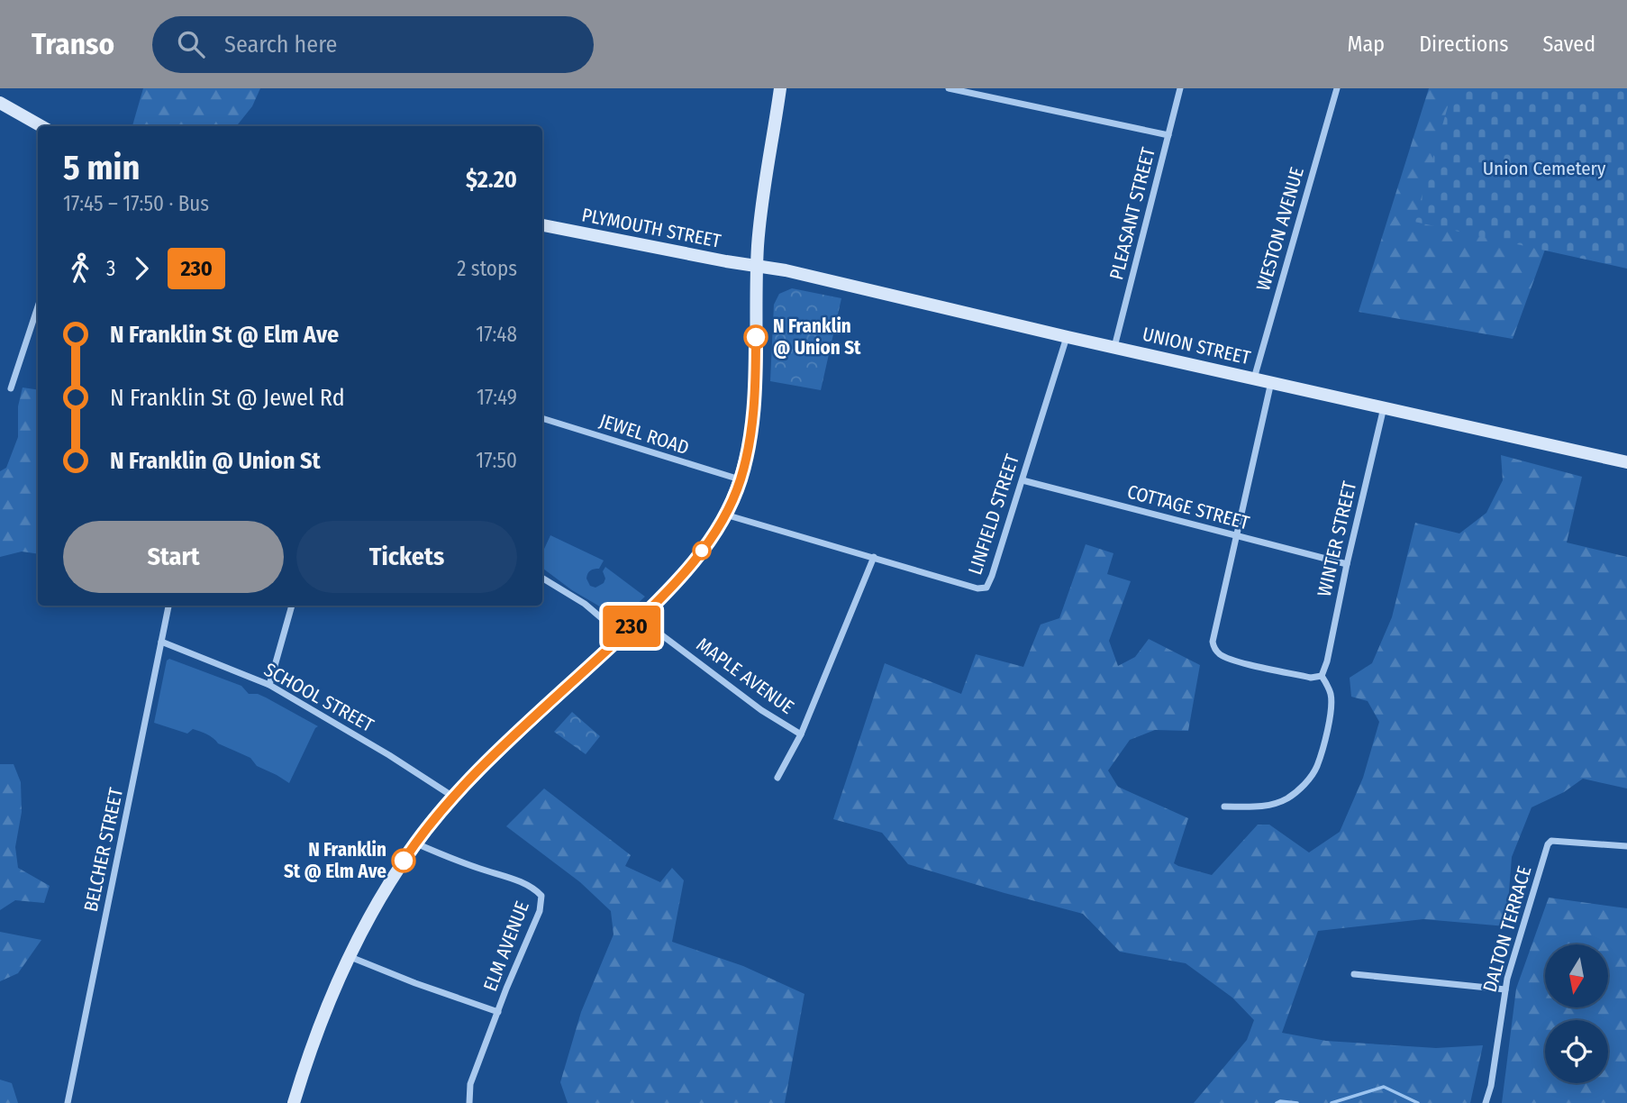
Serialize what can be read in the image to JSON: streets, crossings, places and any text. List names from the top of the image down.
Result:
{
  "streets": {
    "main road": ["PLYMOUTH STREET", "UNION STREET"],
    "street": [
      "PLEASANT STREET",
      "WESTON AVENUE",
      "JEWEL ROAD",
      "COTTAGE STREET",
      "LINFIELD STREET",
      "WINTER STREET",
      "MAPLE AVENUE",
      "SCHOOL STREET",
      "BELCHER STREET",
      "DALTON TERRACE",
      "ELM AVENUE"
    ]
  },
  "crossings": [
    ["PLEASANT STREET", "UNION STREET"],
    ["PLYMOUTH STREET", "UNION STREET"],
    ["WESTON AVENUE", "UNION STREET"],
    ["UNION STREET", "LINFIELD STREET"],
    ["UNION STREET", "WINTER STREET"],
    ["COTTAGE STREET", "LINFIELD STREET"],
    ["COTTAGE STREET", "WINTER STREET"],
    ["LINFIELD STREET", "MAPLE AVENUE"],
    ["SCHOOL STREET", "BELCHER STREET"]
  ],
  "parks": ["Union Cemetery"],
  "places": ["N Franklin @ Union St", "N Franklin St @ Elm Ave"],
  "lines": ["bus line 230"],
  "north": "bottom",
  "page": {
    "header": "Transo",
    "search": "Search here",
    "nav": ["Map", "Directions", "Saved"],
    "on_map": "230",
    "heading": ["5 min", "17:45 – 17:50 · Bus", "$2.20"],
    "legs": ["3", "230", "2 stops"],
    "list": [
      {
        "name": "N Franklin St @ Elm Ave",
        "value": "17:48"
      },
      {
        "name": "N Franklin St @ Jewel Rd",
        "value": "17:49"
      },
      {
        "name": "N Franklin @ Union St",
        "value": "17:50"
      }
    ],
    "buttons": ["Start", "Tickets"]
  }
}
